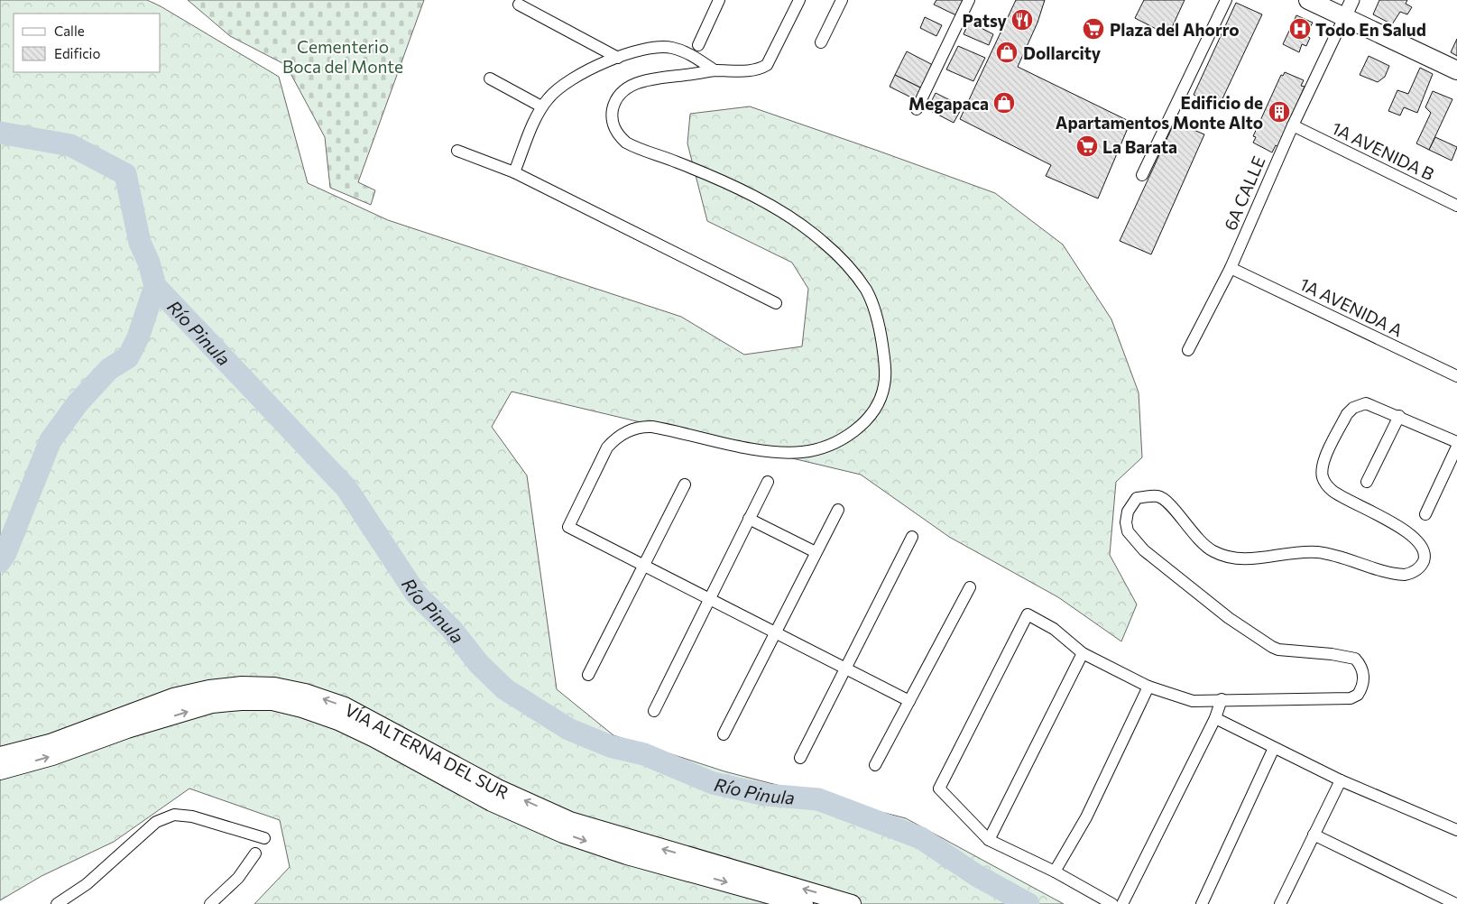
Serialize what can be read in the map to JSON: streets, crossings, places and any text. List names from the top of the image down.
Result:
{
  "streets": {
    "main road": ["VÍA ALTERNA DEL SUR"],
    "street": ["1A AVENIDA B", "6A CALLE", "1A AVENIDA A"]
  },
  "crossings": [
    ["1A AVENIDA B", "6A CALLE"],
    ["6A CALLE", "1A AVENIDA A"]
  ],
  "water": ["Río Pinula"],
  "parks": ["Cementerio Boca del Monte"],
  "places": {
    "restaurant": ["Patsy"],
    "supermarket": ["Plaza del Ahorro", "La Barata"],
    "hospital": ["Todo En Salud"],
    "shop": ["Dollarcity", "Megapaca"],
    "building": ["Edificio de Apartamentos Monte Alto"]
  },
  "legend": ["Calle", "Edificio"]
}
